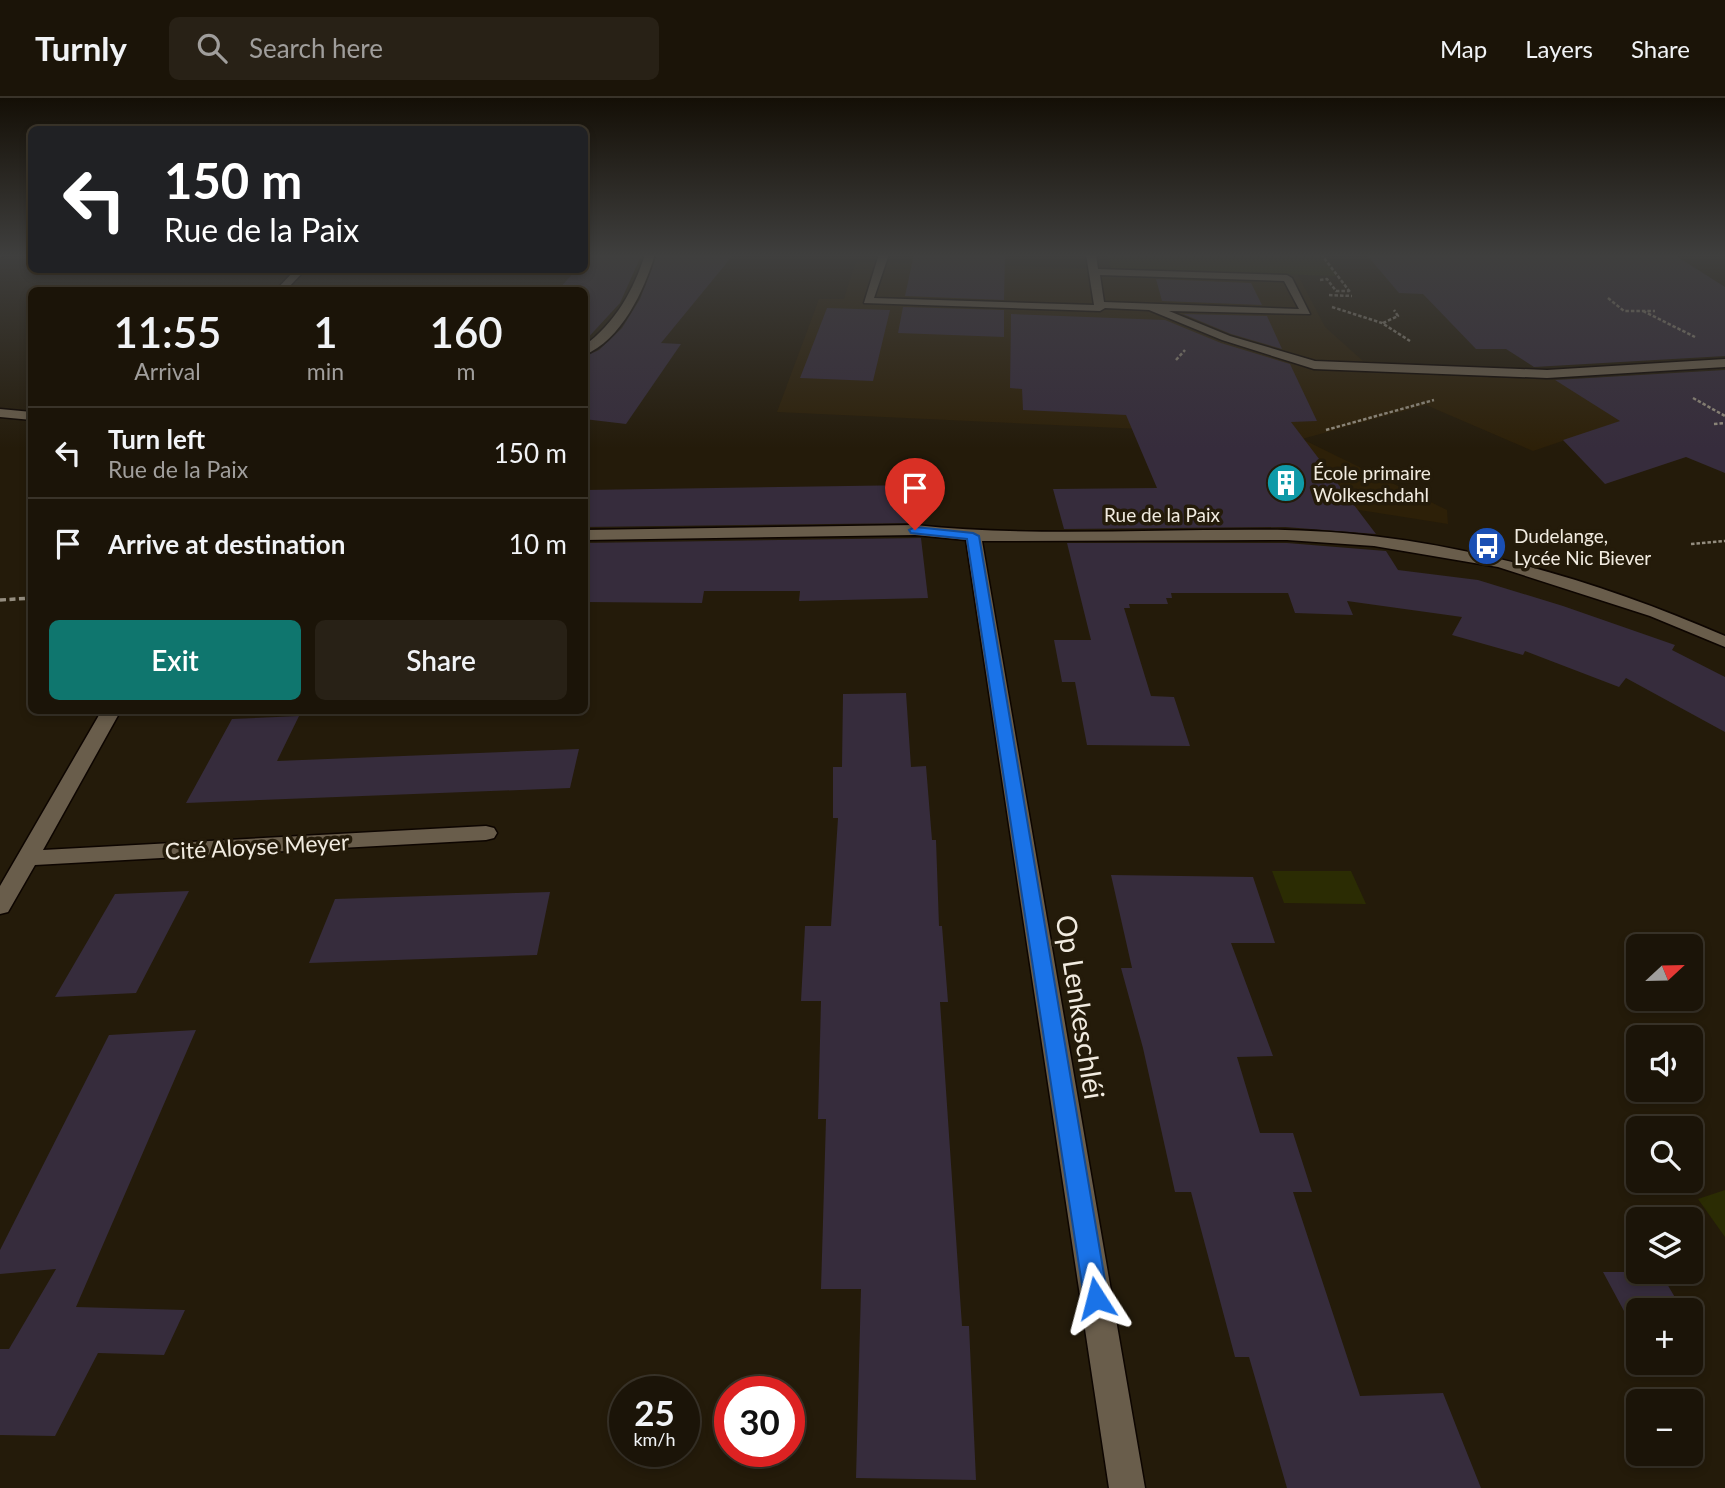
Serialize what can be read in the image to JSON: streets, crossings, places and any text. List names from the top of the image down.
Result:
{
  "streets": {
    "street": ["Rue de la Paix", "Cité Aloyse Meyer", "Op Lenkeschléi"]
  },
  "crossings": [
    ["Rue de la Paix", "Op Lenkeschléi"]
  ],
  "places": {
    "building": ["École primaire Wolkeschdahl"],
    "bus stop": ["Dudelange, Lycée Nic Biever"]
  },
  "north": "right",
  "page": {
    "header": "Turnly",
    "search": "Search here",
    "nav": ["Map", "Layers", "Share"],
    "turn": ["150 m", "Rue de la Paix"],
    "eta": [
      "11:55",
      "Arrival",
      "1",
      "min",
      "160",
      "m"
    ],
    "list": [
      {
        "name": "Turn left",
        "note": "Rue de la Paix",
        "value": "150 m"
      },
      {
        "name": "Arrive at destination",
        "value": "10 m"
      }
    ],
    "buttons": ["Exit", "Share"],
    "map_buttons": ["+", "−"],
    "speed": "25 km/h",
    "limit": "30"
  }
}
